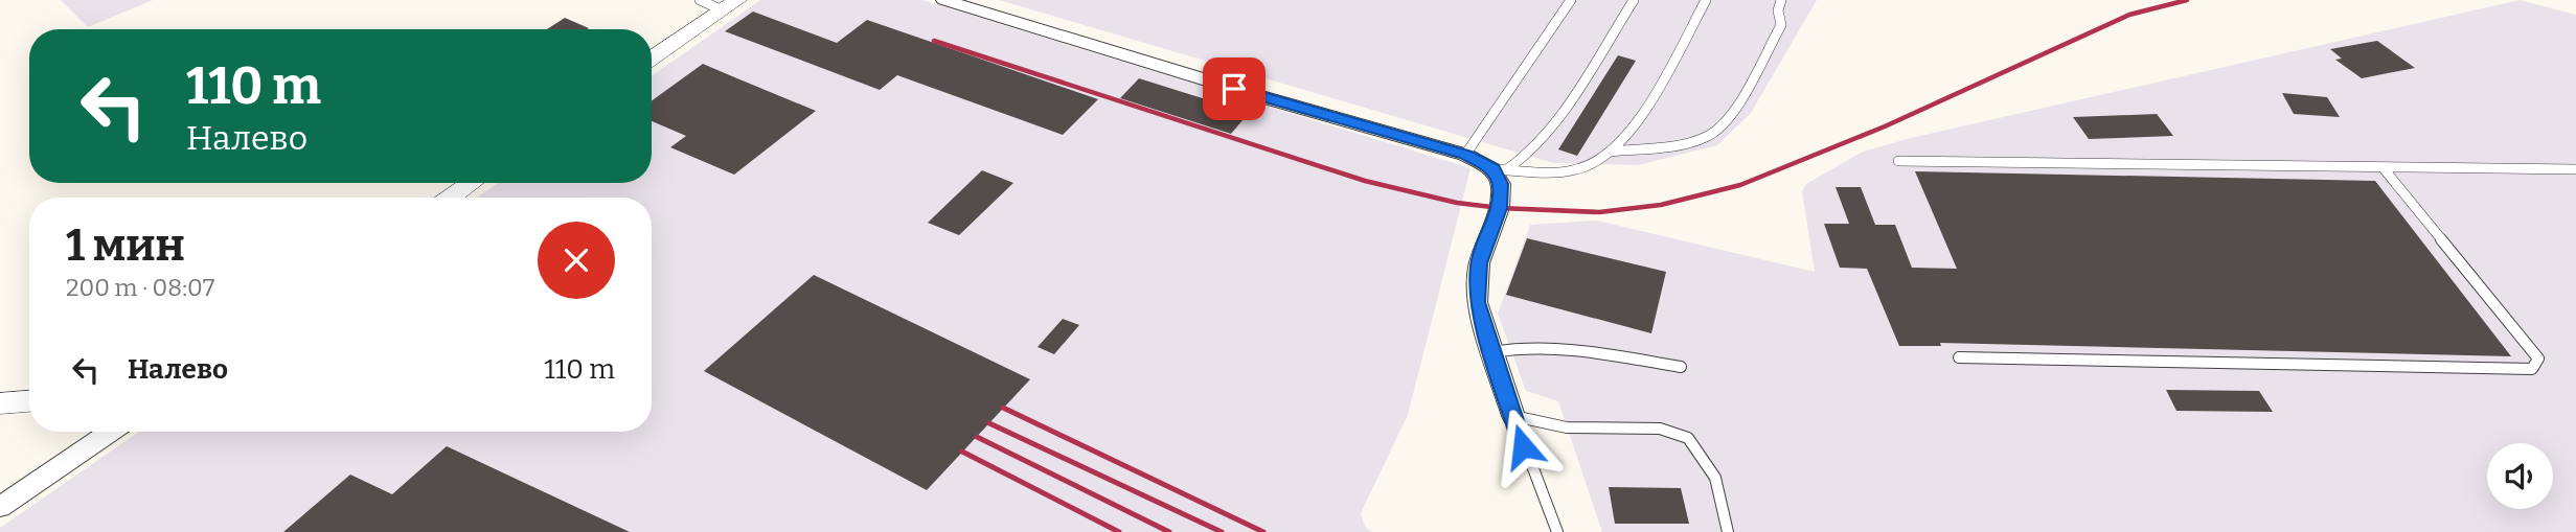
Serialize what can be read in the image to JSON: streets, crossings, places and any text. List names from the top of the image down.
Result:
{
  "page": {
    "turn": ["110 m", "Налево"],
    "heading": ["1 мин", "200 m · 08:07"],
    "list": [
      {
        "name": "Налево",
        "value": "110 m"
      }
    ]
  }
}
